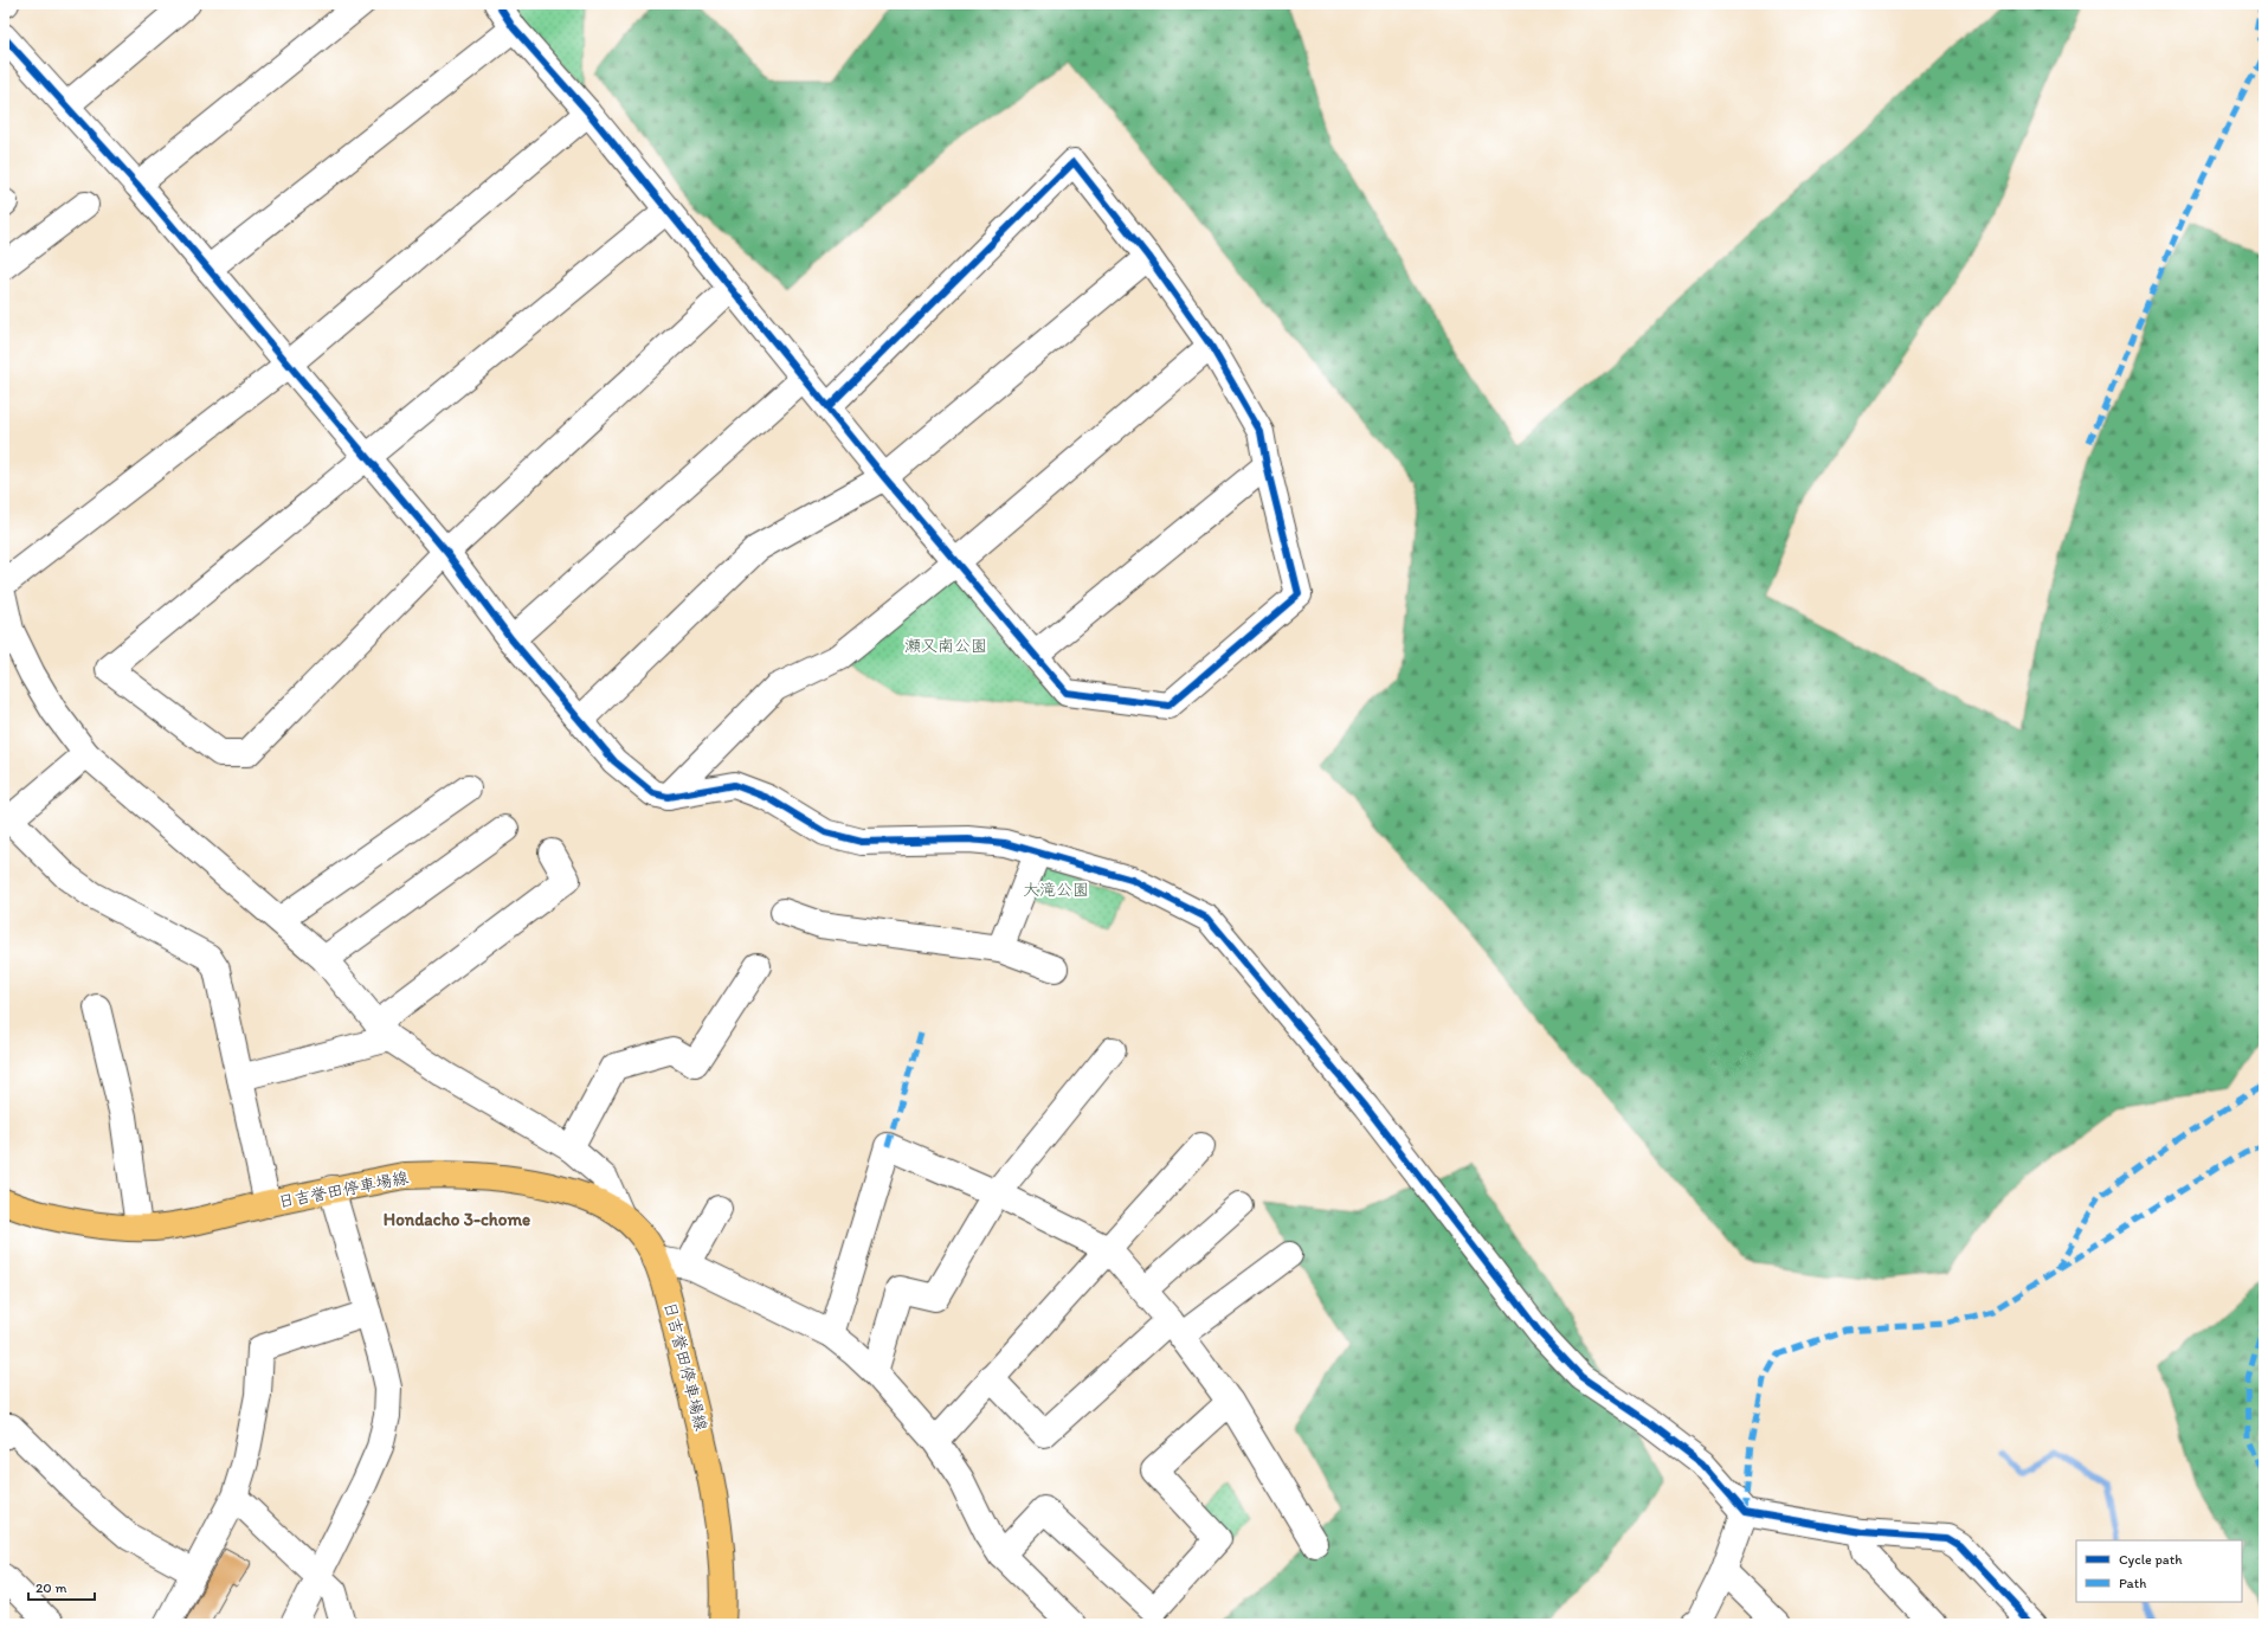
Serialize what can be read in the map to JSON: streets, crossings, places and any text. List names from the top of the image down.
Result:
{
  "streets": {
    "main road": ["日吉誉田停車場線"]
  },
  "districts": ["Hondacho 3-chome"],
  "parks": ["瀬又南公園", "大滝公園"],
  "legend": ["Cycle path", "Path"],
  "scale_bar": "20 m"
}
